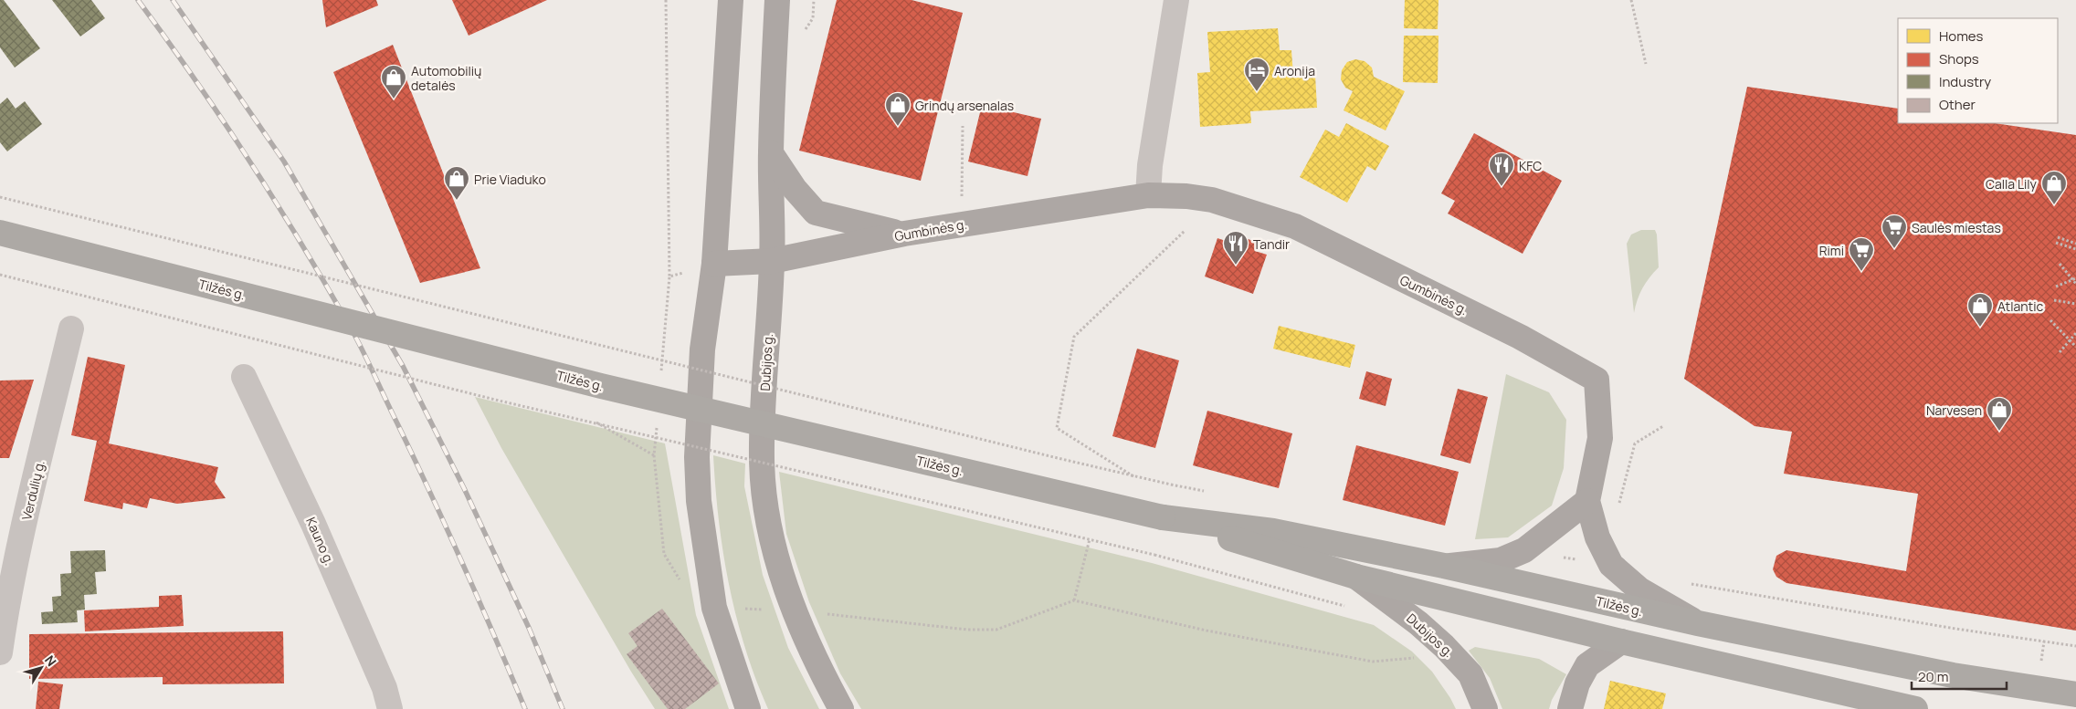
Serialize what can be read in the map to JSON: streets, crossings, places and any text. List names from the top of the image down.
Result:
{
  "streets": {
    "highway": ["Tilžės g."],
    "main road": ["Gumbinės g.", "Dubijos g."],
    "street": ["Verdulių g.", "Kauno g."]
  },
  "crossings": [
    ["Gumbinės g.", "Dubijos g."],
    ["Tilžės g.", "Dubijos g."]
  ],
  "places": {
    "hotel": ["Aronija"],
    "shop": [
      "Automobilių detalės",
      "Grindų arsenalas",
      "Prie Viaduko",
      "Calla Lily",
      "Atlantic",
      "Narvesen"
    ],
    "restaurant": ["KFC", "Tandir"],
    "supermarket": ["Saulės miestas", "Rimi"]
  },
  "legend": [
    "Homes",
    "Shops",
    "Industry",
    "Other"
  ],
  "scale_bar": "20 m",
  "north": "top right"
}
